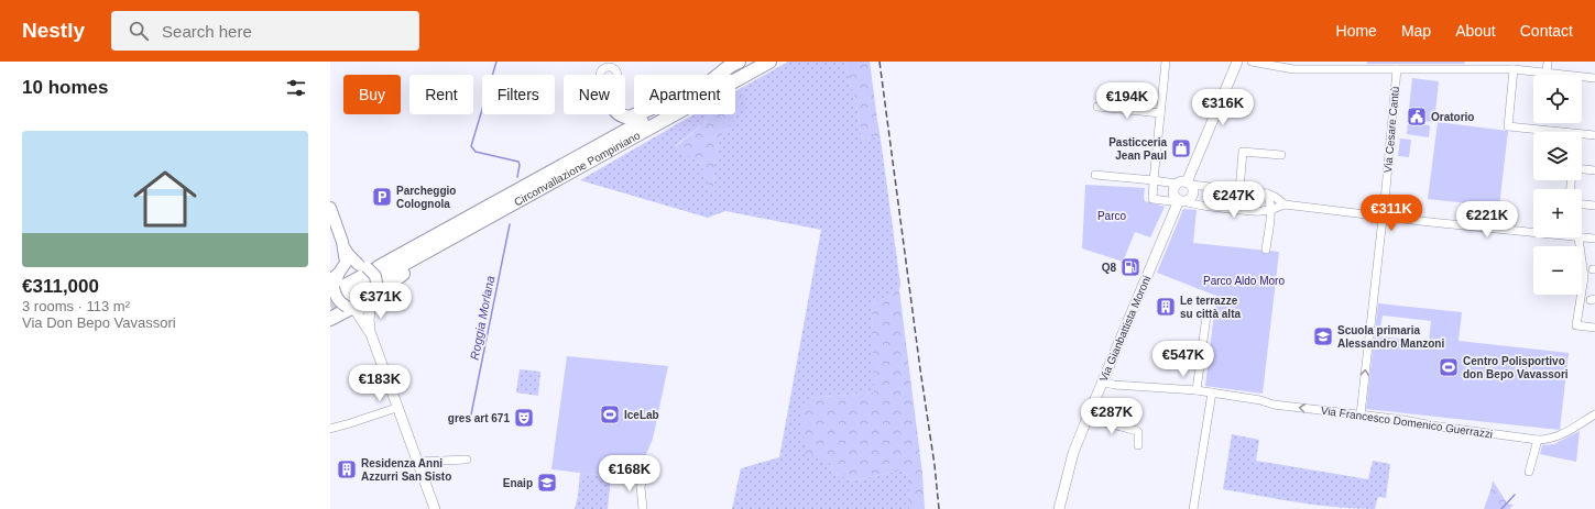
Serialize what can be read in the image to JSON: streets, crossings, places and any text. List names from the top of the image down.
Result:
{
  "streets": {
    "highway": ["Circonvallazione Pompiniano"],
    "main road": ["Via Gianbattista Moroni"],
    "street": ["Via Cesare Cantù", "Via Francesco Domenico Guerrazzi"]
  },
  "crossings": [
    ["Via Cesare Cantù", "Via Francesco Domenico Guerrazzi"],
    ["Via Gianbattista Moroni", "Via Francesco Domenico Guerrazzi"]
  ],
  "one_way": ["Via Cesare Cantù"],
  "water": ["Roggia Morlana"],
  "parks": ["Parco", "Parco Aldo Moro"],
  "places": {
    "public building": ["Oratorio"],
    "shop": ["Pasticceria Jean Paul"],
    "parking": ["Parcheggio Colognola"],
    "fuel station": ["Q8"],
    "building": ["Le terrazze su città alta", "Residenza Anni Azzurri San Sisto"],
    "school or university": ["Scuola primaria Alessandro Manzoni", "Enaip"],
    "sports": ["Centro Polisportivo don Bepo Vavassori", "IceLab"],
    "theatre": ["gres art 671"]
  },
  "page": {
    "header": "Nestly",
    "search": "Search here",
    "nav": [
      "Home",
      "Map",
      "About",
      "Contact"
    ],
    "heading": "10 homes",
    "map_buttons": ["+", "−"],
    "chip": [
      "Buy",
      "Rent",
      "Filters",
      "New",
      "Apartment"
    ],
    "price": [
      "€194K",
      "€316K",
      "€247K",
      "€311K",
      "€221K",
      "€371K",
      "€547K",
      "€183K",
      "€287K",
      "€168K"
    ],
    "list": [
      {
        "name": "€311,000",
        "note": "3 rooms · 113 m² · Via Don Bepo Vavassori"
      }
    ]
  }
}
